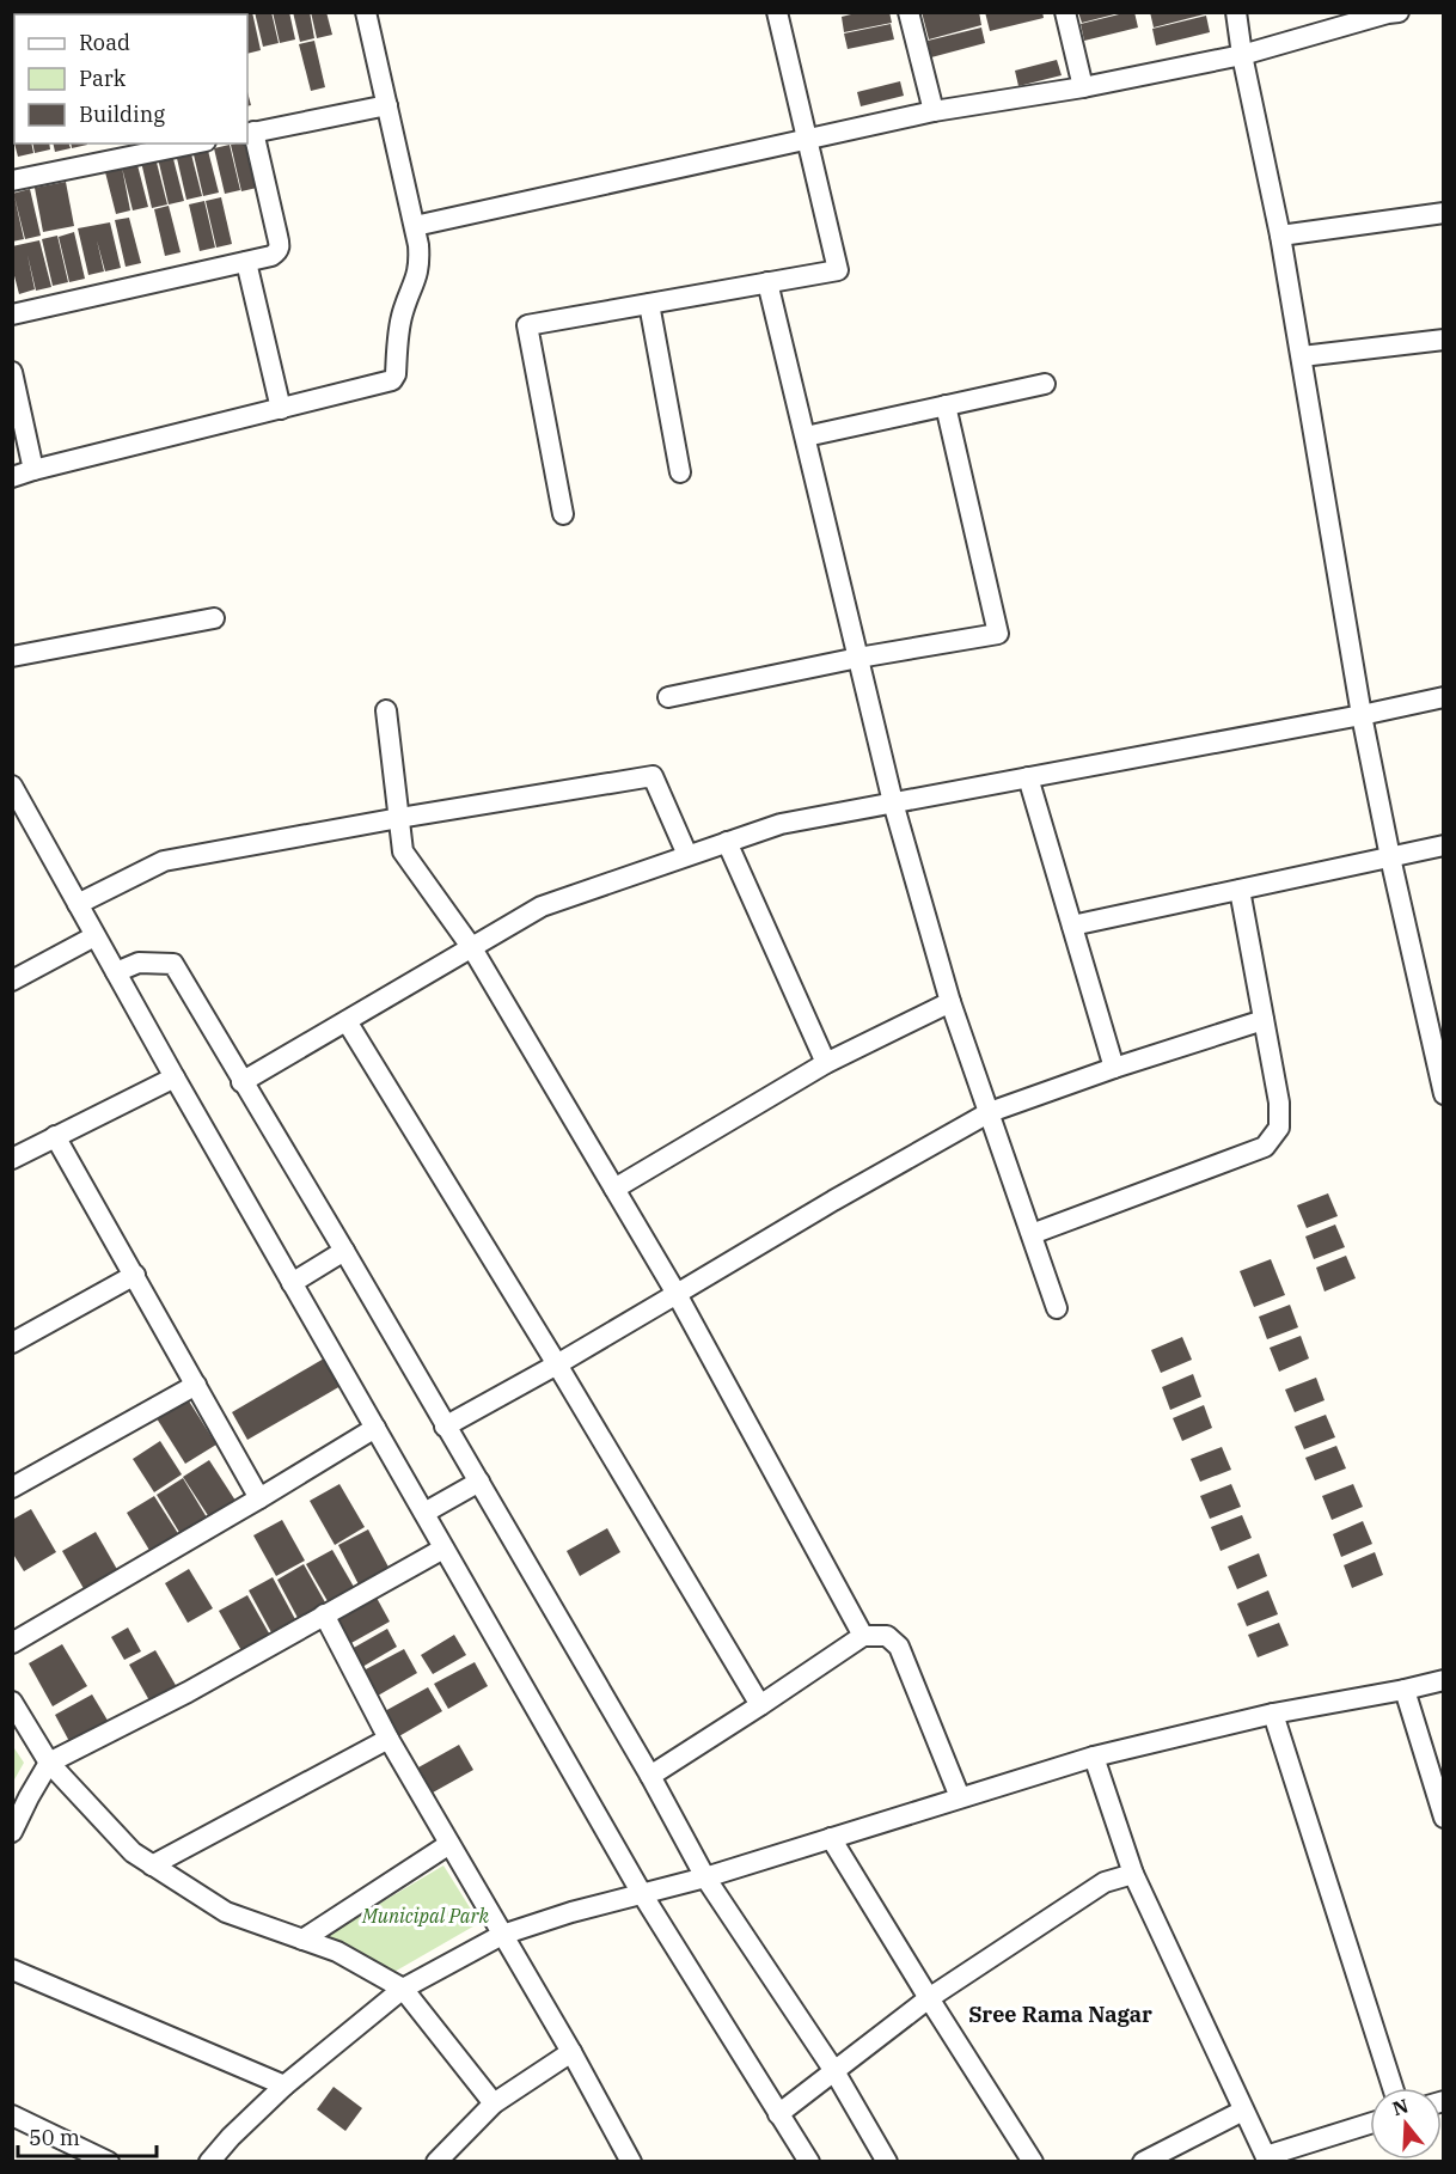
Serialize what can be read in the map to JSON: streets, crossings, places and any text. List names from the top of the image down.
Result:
{
  "districts": ["Sree Rama Nagar"],
  "parks": ["Municipal Park"],
  "legend": ["Road", "Park", "Building"],
  "scale_bar": "50 m",
  "north": "top"
}
